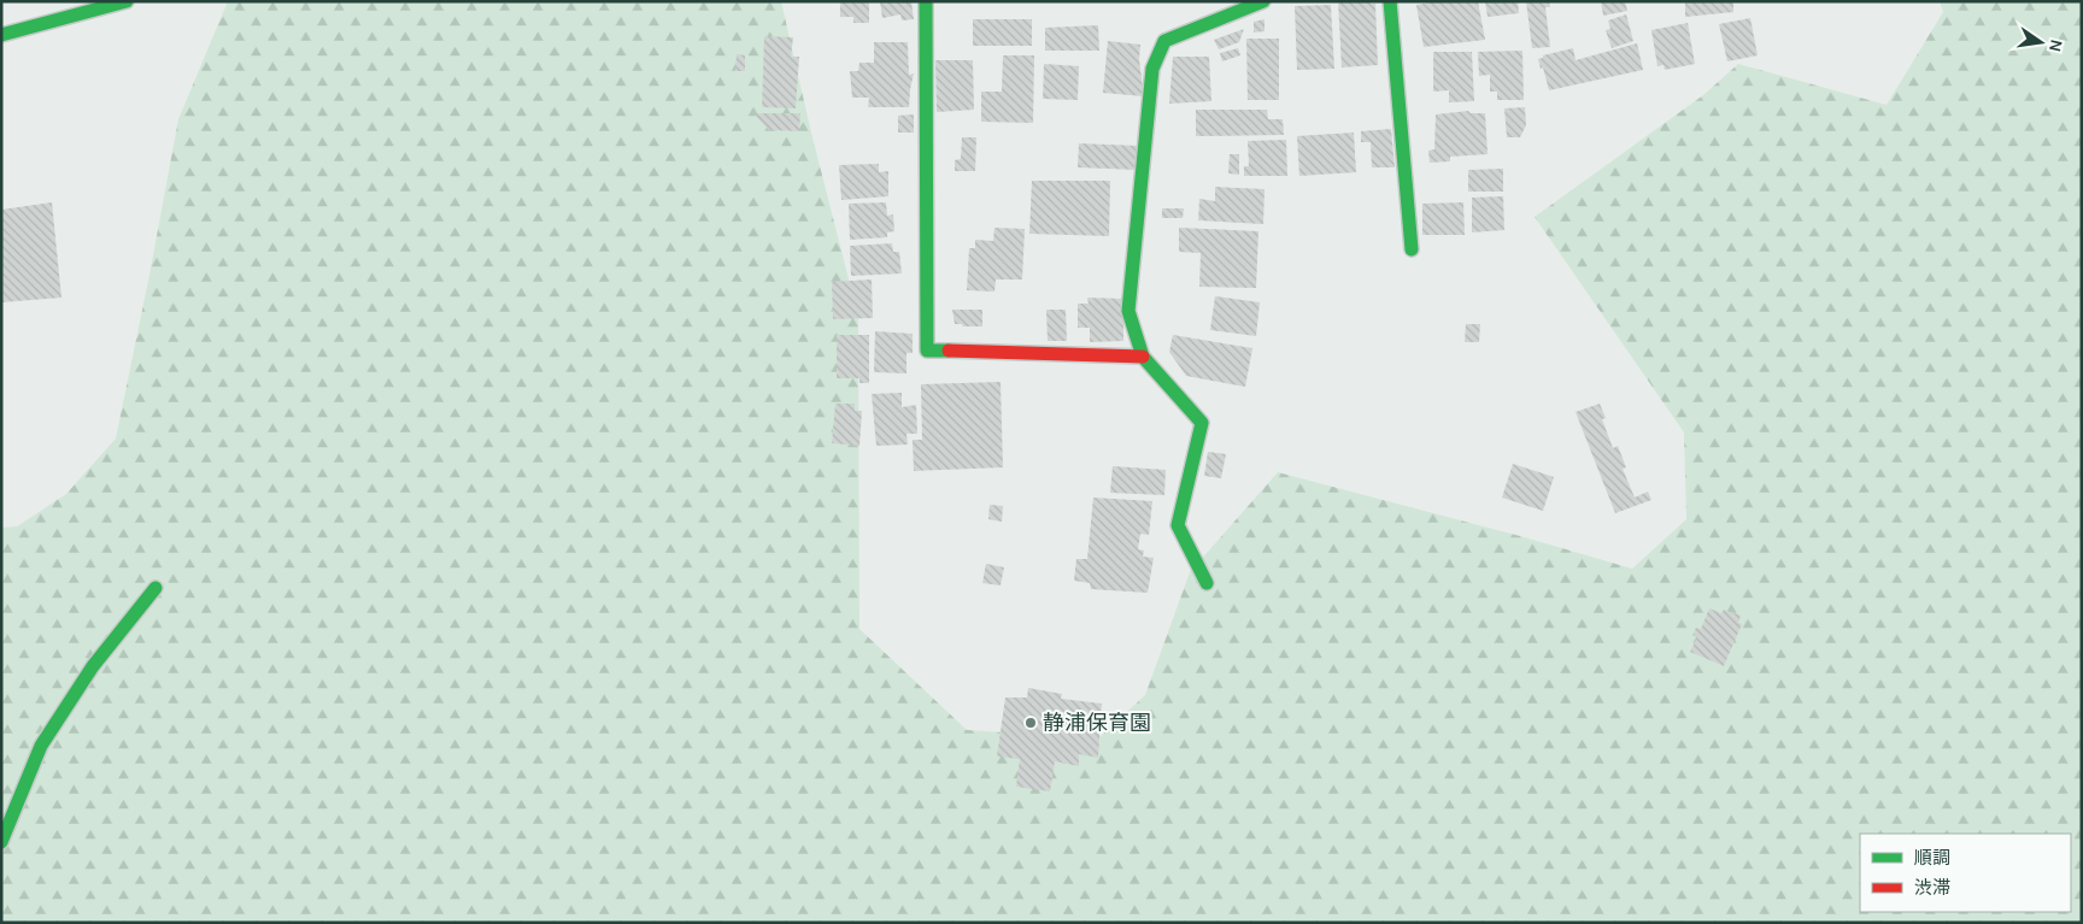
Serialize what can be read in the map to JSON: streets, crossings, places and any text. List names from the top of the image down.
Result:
{
  "places": ["静浦保育園"],
  "legend": ["順調", "渋滞"],
  "north": "right"
}
